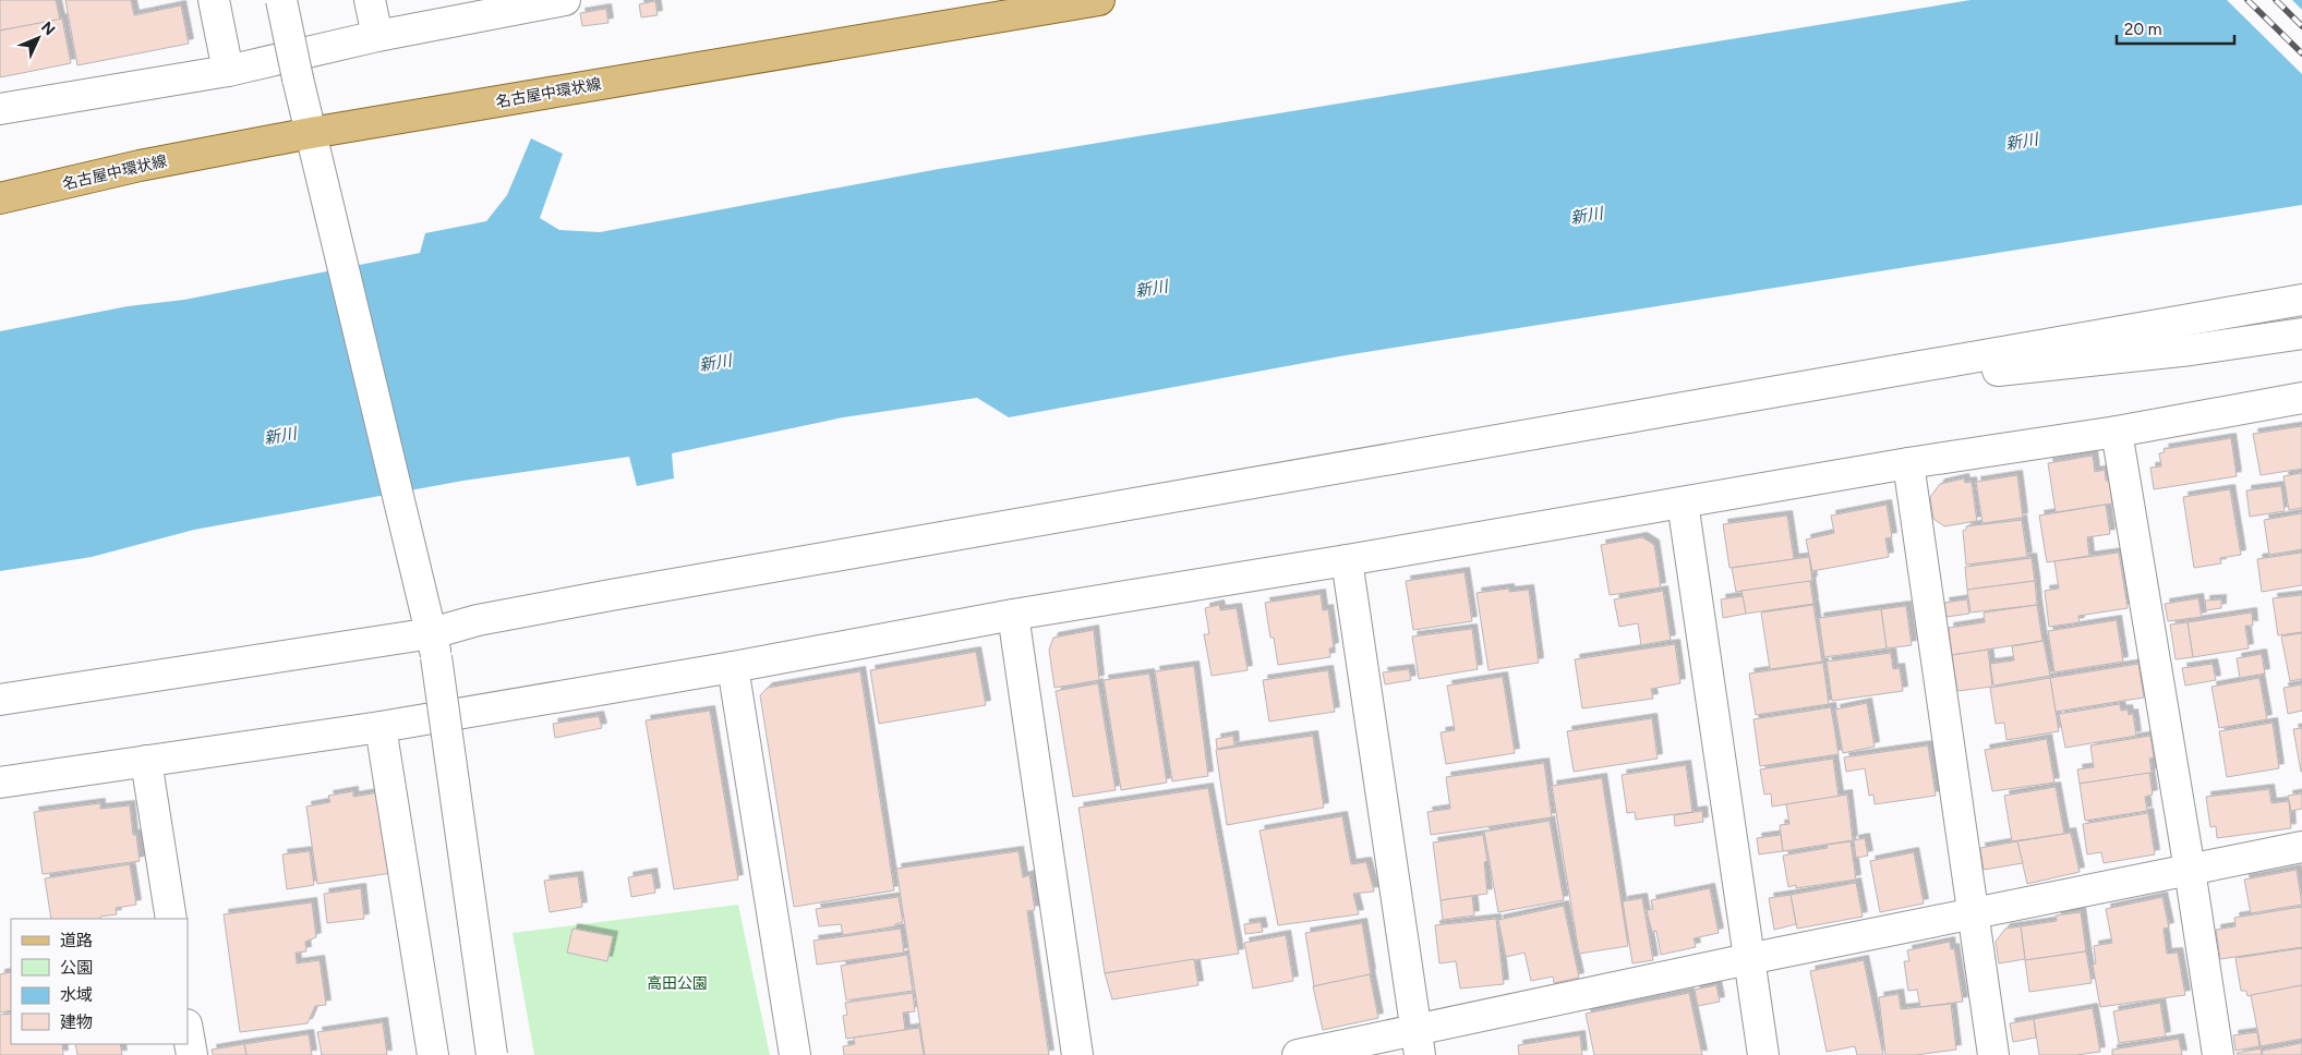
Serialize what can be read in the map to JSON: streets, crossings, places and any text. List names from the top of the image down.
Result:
{
  "streets": {
    "main road": ["名古屋中環状線"]
  },
  "water": ["新川"],
  "parks": ["高田公園"],
  "legend": [
    "道路",
    "公園",
    "水域",
    "建物"
  ],
  "scale_bar": "20 m",
  "north": "top right"
}
